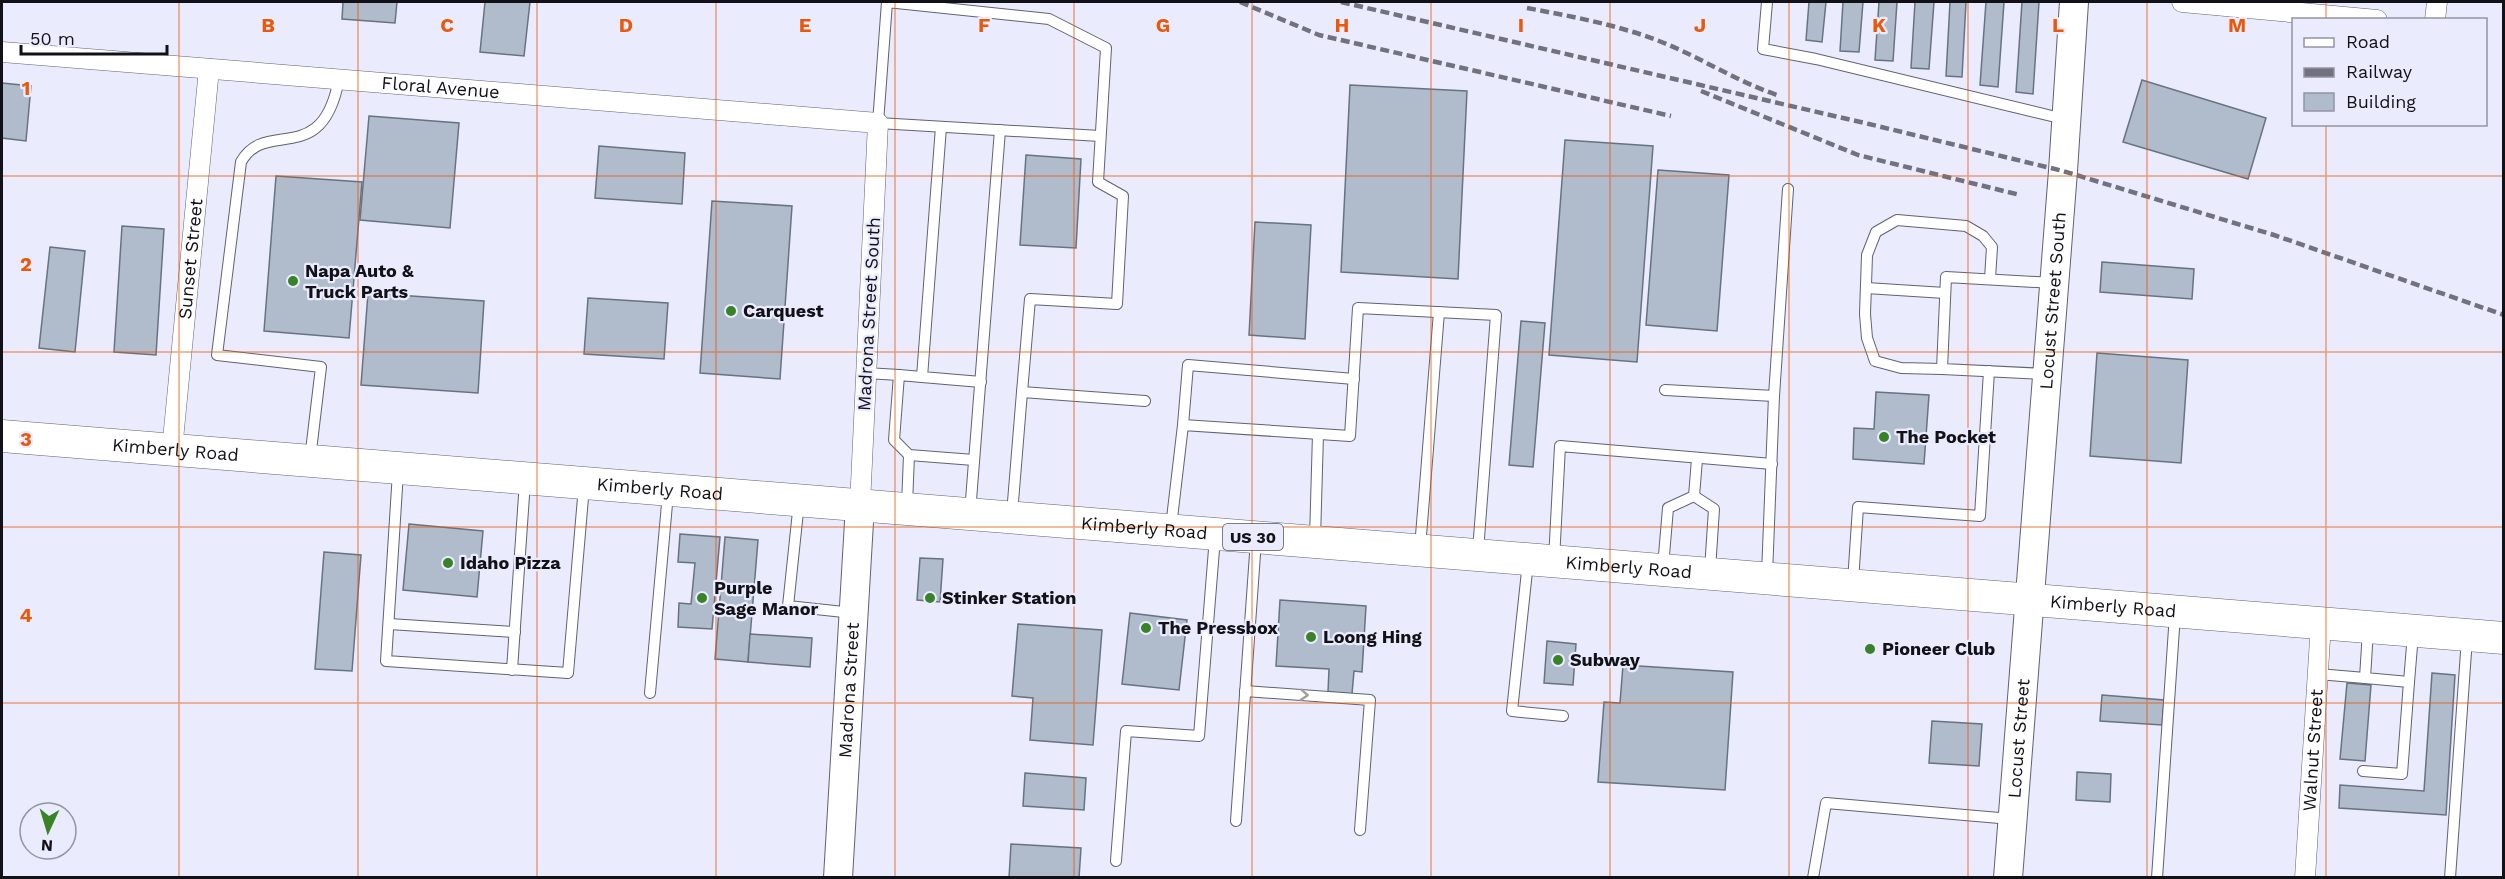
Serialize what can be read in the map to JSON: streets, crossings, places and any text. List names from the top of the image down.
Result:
{
  "streets": {
    "main road": ["Kimberly Road", "US 30"],
    "street": [
      "Floral Avenue",
      "Sunset Street",
      "Locust Street South",
      "Madrona Street South",
      "Madrona Street",
      "Locust Street",
      "Walnut Street"
    ]
  },
  "crossings": [
    ["Floral Avenue", "Sunset Street"],
    ["Floral Avenue", "Madrona Street South"],
    ["Sunset Street", "Kimberly Road"],
    ["Locust Street South", "Kimberly Road"],
    ["Locust Street South", "Locust Street"],
    ["Madrona Street South", "Kimberly Road"],
    ["Madrona Street South", "Madrona Street"],
    ["Kimberly Road", "Madrona Street"],
    ["Kimberly Road", "Locust Street"],
    ["Kimberly Road", "Walnut Street"]
  ],
  "places": [
    "Napa Auto & Truck Parts",
    "Carquest",
    "The Pocket",
    "Idaho Pizza",
    "Purple Sage Manor",
    "Stinker Station",
    "The Pressbox",
    "Loong Hing",
    "Pioneer Club",
    "Subway"
  ],
  "legend": ["Road", "Railway", "Building"],
  "scale_bar": "50 m",
  "north": "bottom",
  "grid": {
    "columns": [
      "B",
      "C",
      "D",
      "E",
      "F",
      "G",
      "H",
      "I",
      "J",
      "K",
      "L",
      "M"
    ],
    "rows": [
      "1",
      "2",
      "3",
      "4"
    ]
  }
}
